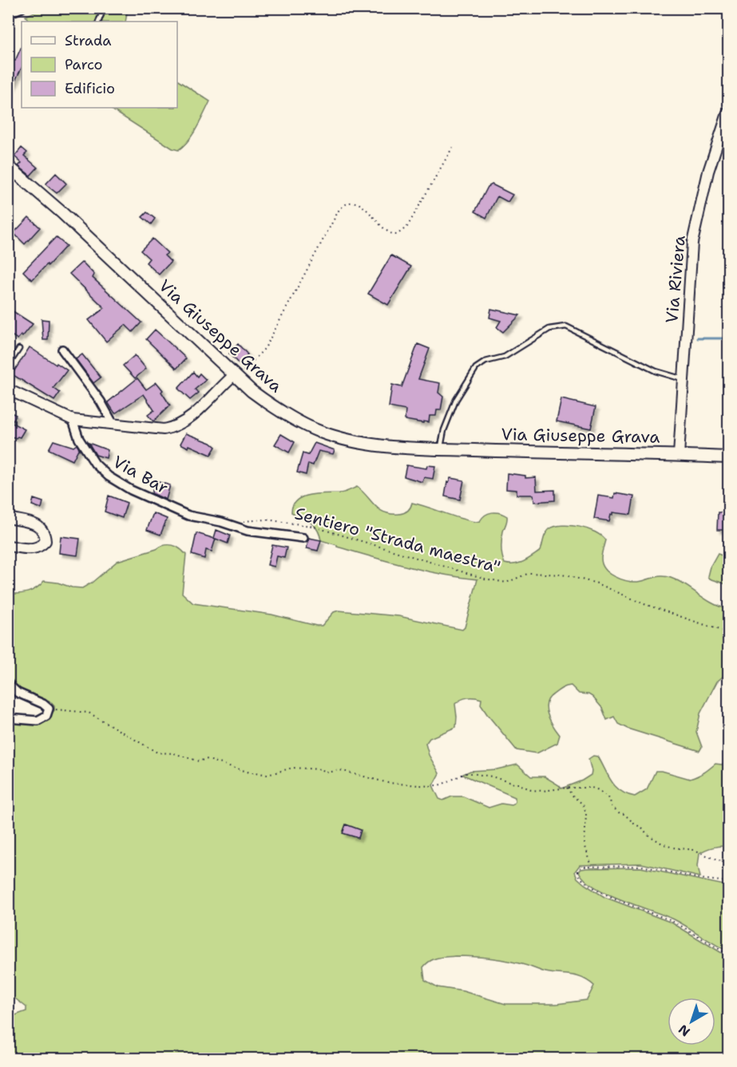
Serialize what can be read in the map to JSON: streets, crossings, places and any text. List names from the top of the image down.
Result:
{
  "streets": {
    "main road": ["Via Giuseppe Grava"],
    "street": ["Via Riviera", "Via Bar"],
    "path": ["Sentiero \"Strada maestra\""]
  },
  "crossings": [
    ["Via Riviera", "Via Giuseppe Grava"]
  ],
  "legend": ["Strada", "Parco", "Edificio"],
  "north": "bottom left"
}
